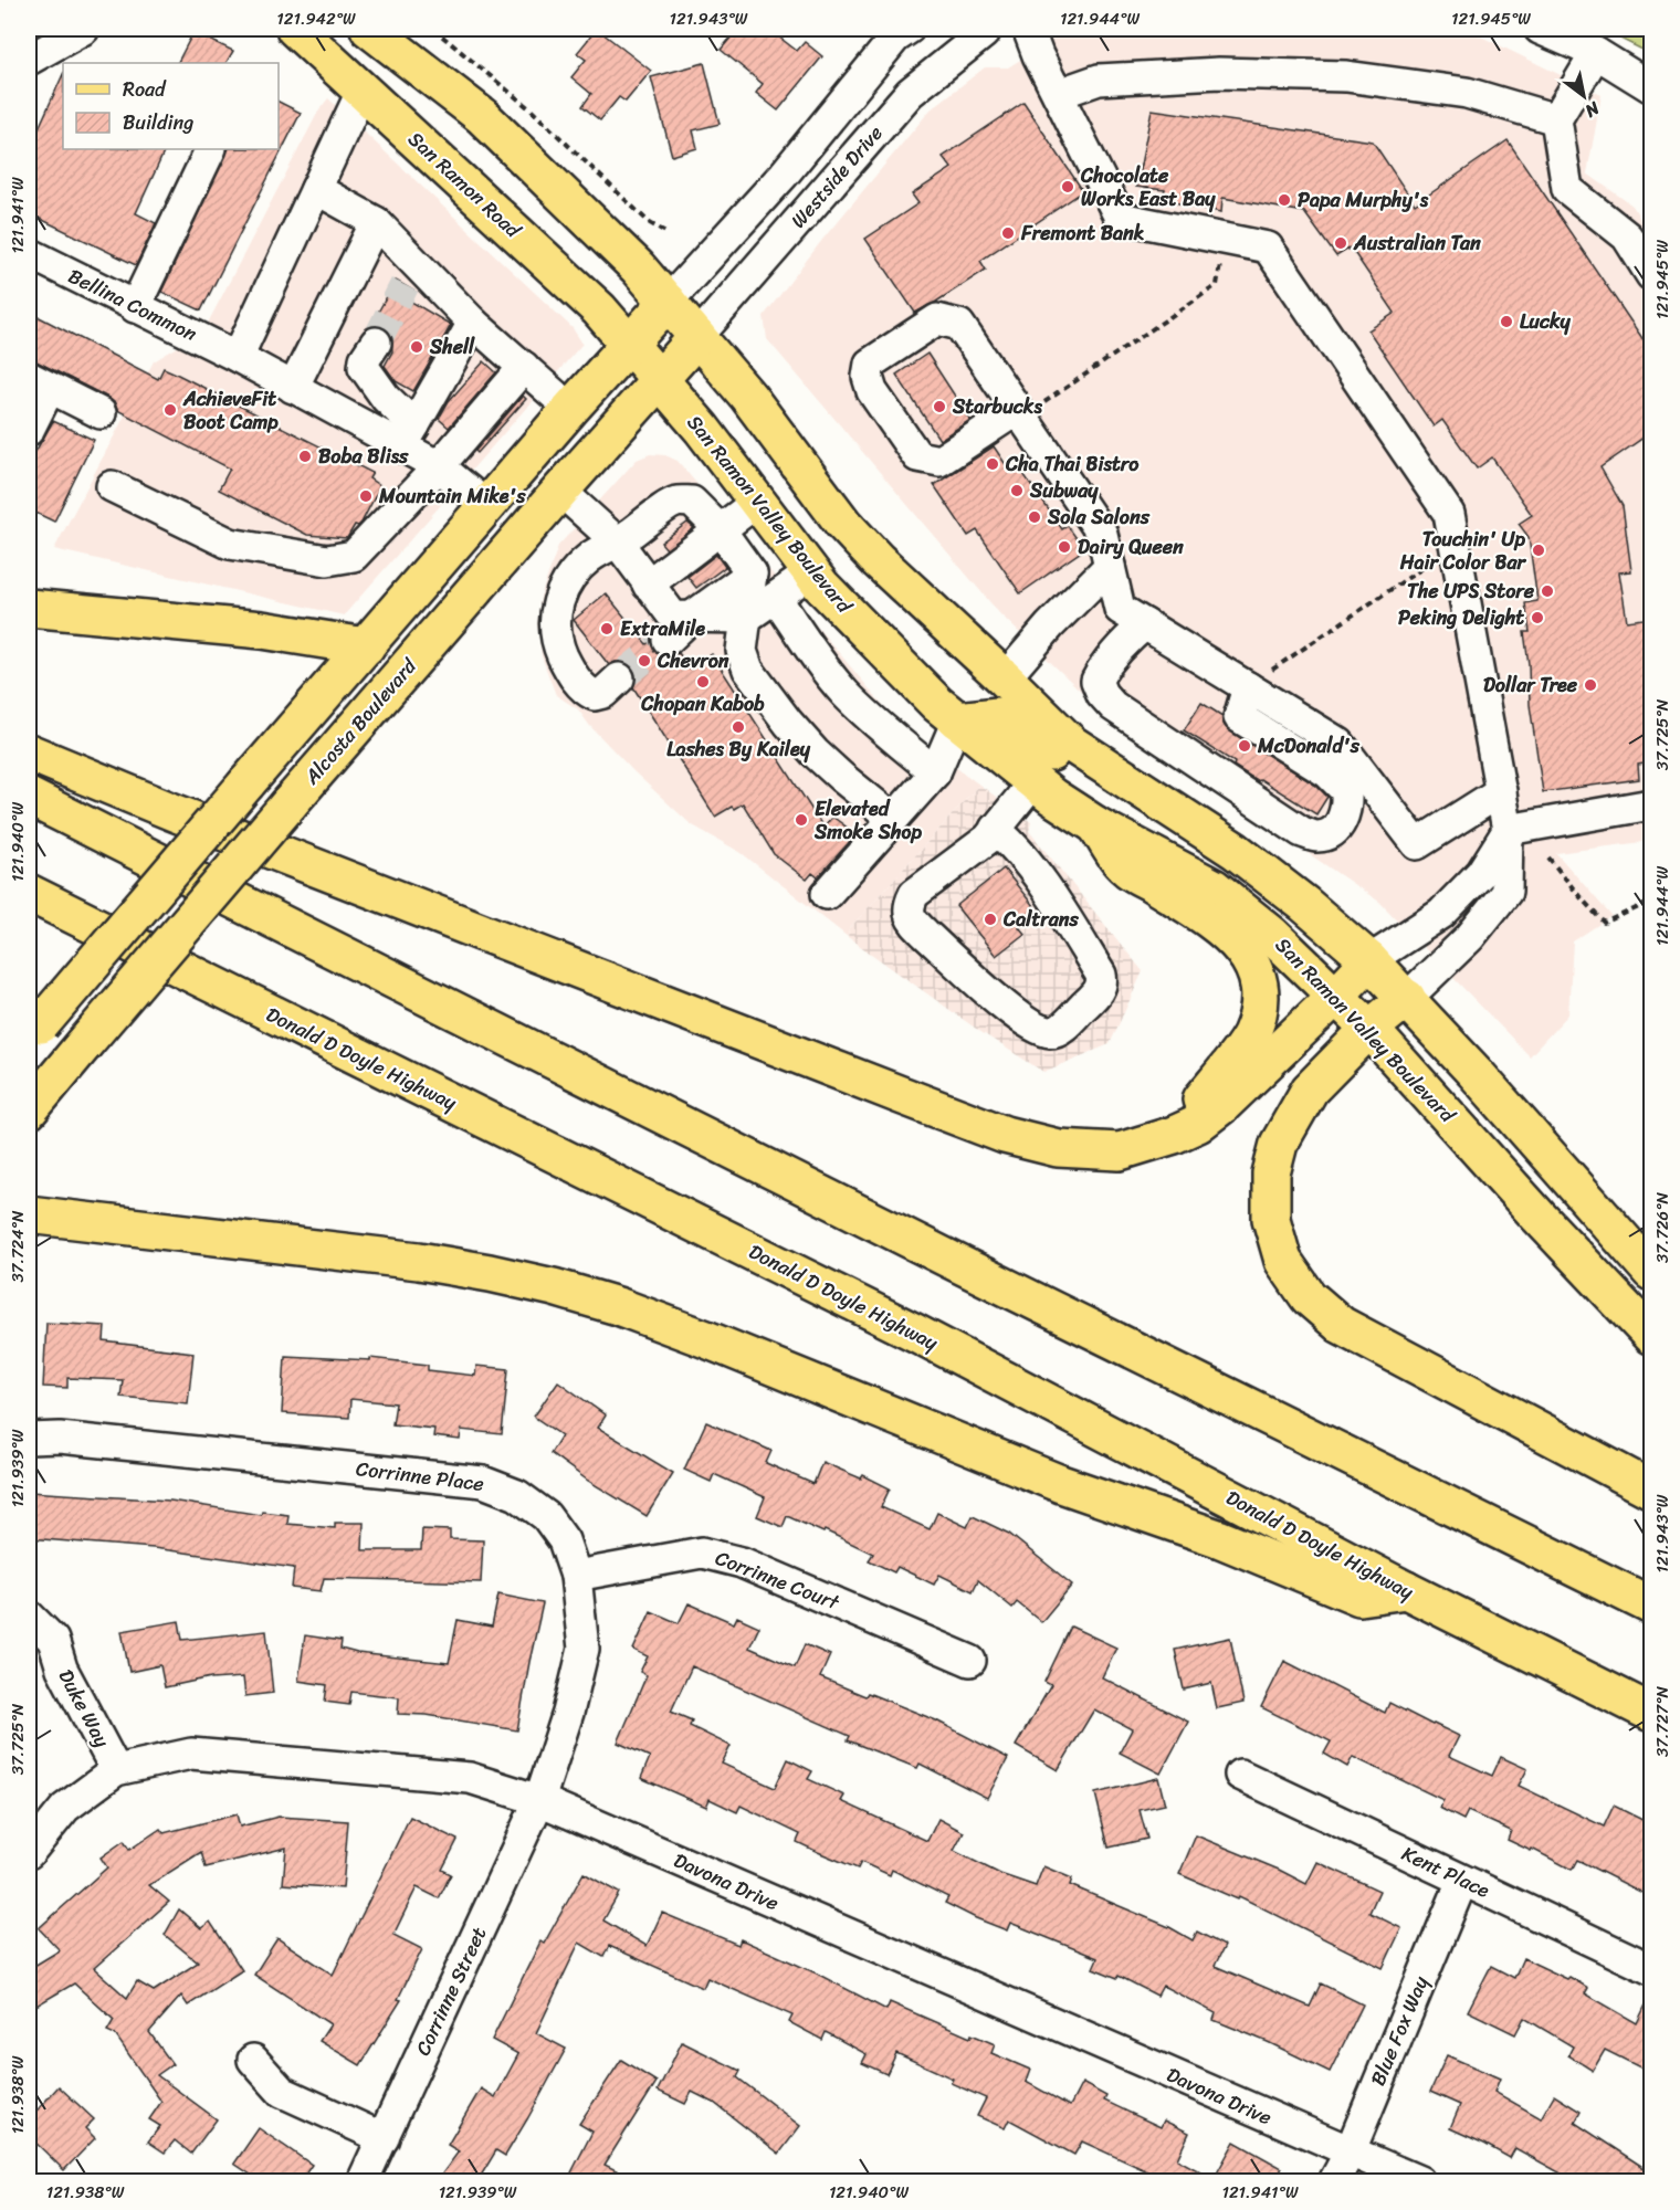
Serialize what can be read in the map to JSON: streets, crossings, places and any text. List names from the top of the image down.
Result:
{
  "streets": {
    "main road": [
      "San Ramon Road",
      "San Ramon Valley Boulevard",
      "Alcosta Boulevard",
      "Donald D Doyle Highway"
    ],
    "street": [
      "Westside Drive",
      "Bellina Common",
      "Corrinne Place",
      "Corrinne Court",
      "Duke Way",
      "Kent Place",
      "Davona Drive",
      "Corrinne Street",
      "Blue Fox Way"
    ]
  },
  "crossings": [
    ["Westside Drive", "Alcosta Boulevard"],
    ["San Ramon Road", "San Ramon Valley Boulevard"],
    ["San Ramon Valley Boulevard", "Alcosta Boulevard"],
    ["Corrinne Place", "Corrinne Court"],
    ["Corrinne Place", "Davona Drive"],
    ["Corrinne Place", "Corrinne Street"],
    ["Duke Way", "Davona Drive"],
    ["Kent Place", "Blue Fox Way"],
    ["Davona Drive", "Corrinne Street"],
    ["Davona Drive", "Blue Fox Way"]
  ],
  "places": [
    "Chocolate Works East Bay",
    "Papa Murphy's",
    "Fremont Bank",
    "Australian Tan",
    "Lucky",
    "Shell",
    "Starbucks",
    "AchieveFit Boot Camp",
    "Boba Bliss",
    "Cha Thai Bistro",
    "Subway",
    "Mountain Mike's",
    "Sola Salons",
    "Dairy Queen",
    "Touchin' Up Hair Color Bar",
    "The UPS Store",
    "Peking Delight",
    "ExtraMile",
    "Chevron",
    "Chopan Kabob",
    "Dollar Tree",
    "Lashes By Kailey",
    "McDonald's",
    "Elevated Smoke Shop",
    "Caltrans"
  ],
  "legend": ["Road", "Building"],
  "north": "bottom right",
  "coordinates": [
    "121.942°W",
    "121.943°W",
    "121.944°W",
    "121.945°W",
    "121.941°W",
    "37.725°N",
    "121.940°W",
    "37.726°N",
    "37.724°N",
    "121.939°W",
    "37.727°N",
    "121.938°W"
  ]
}
